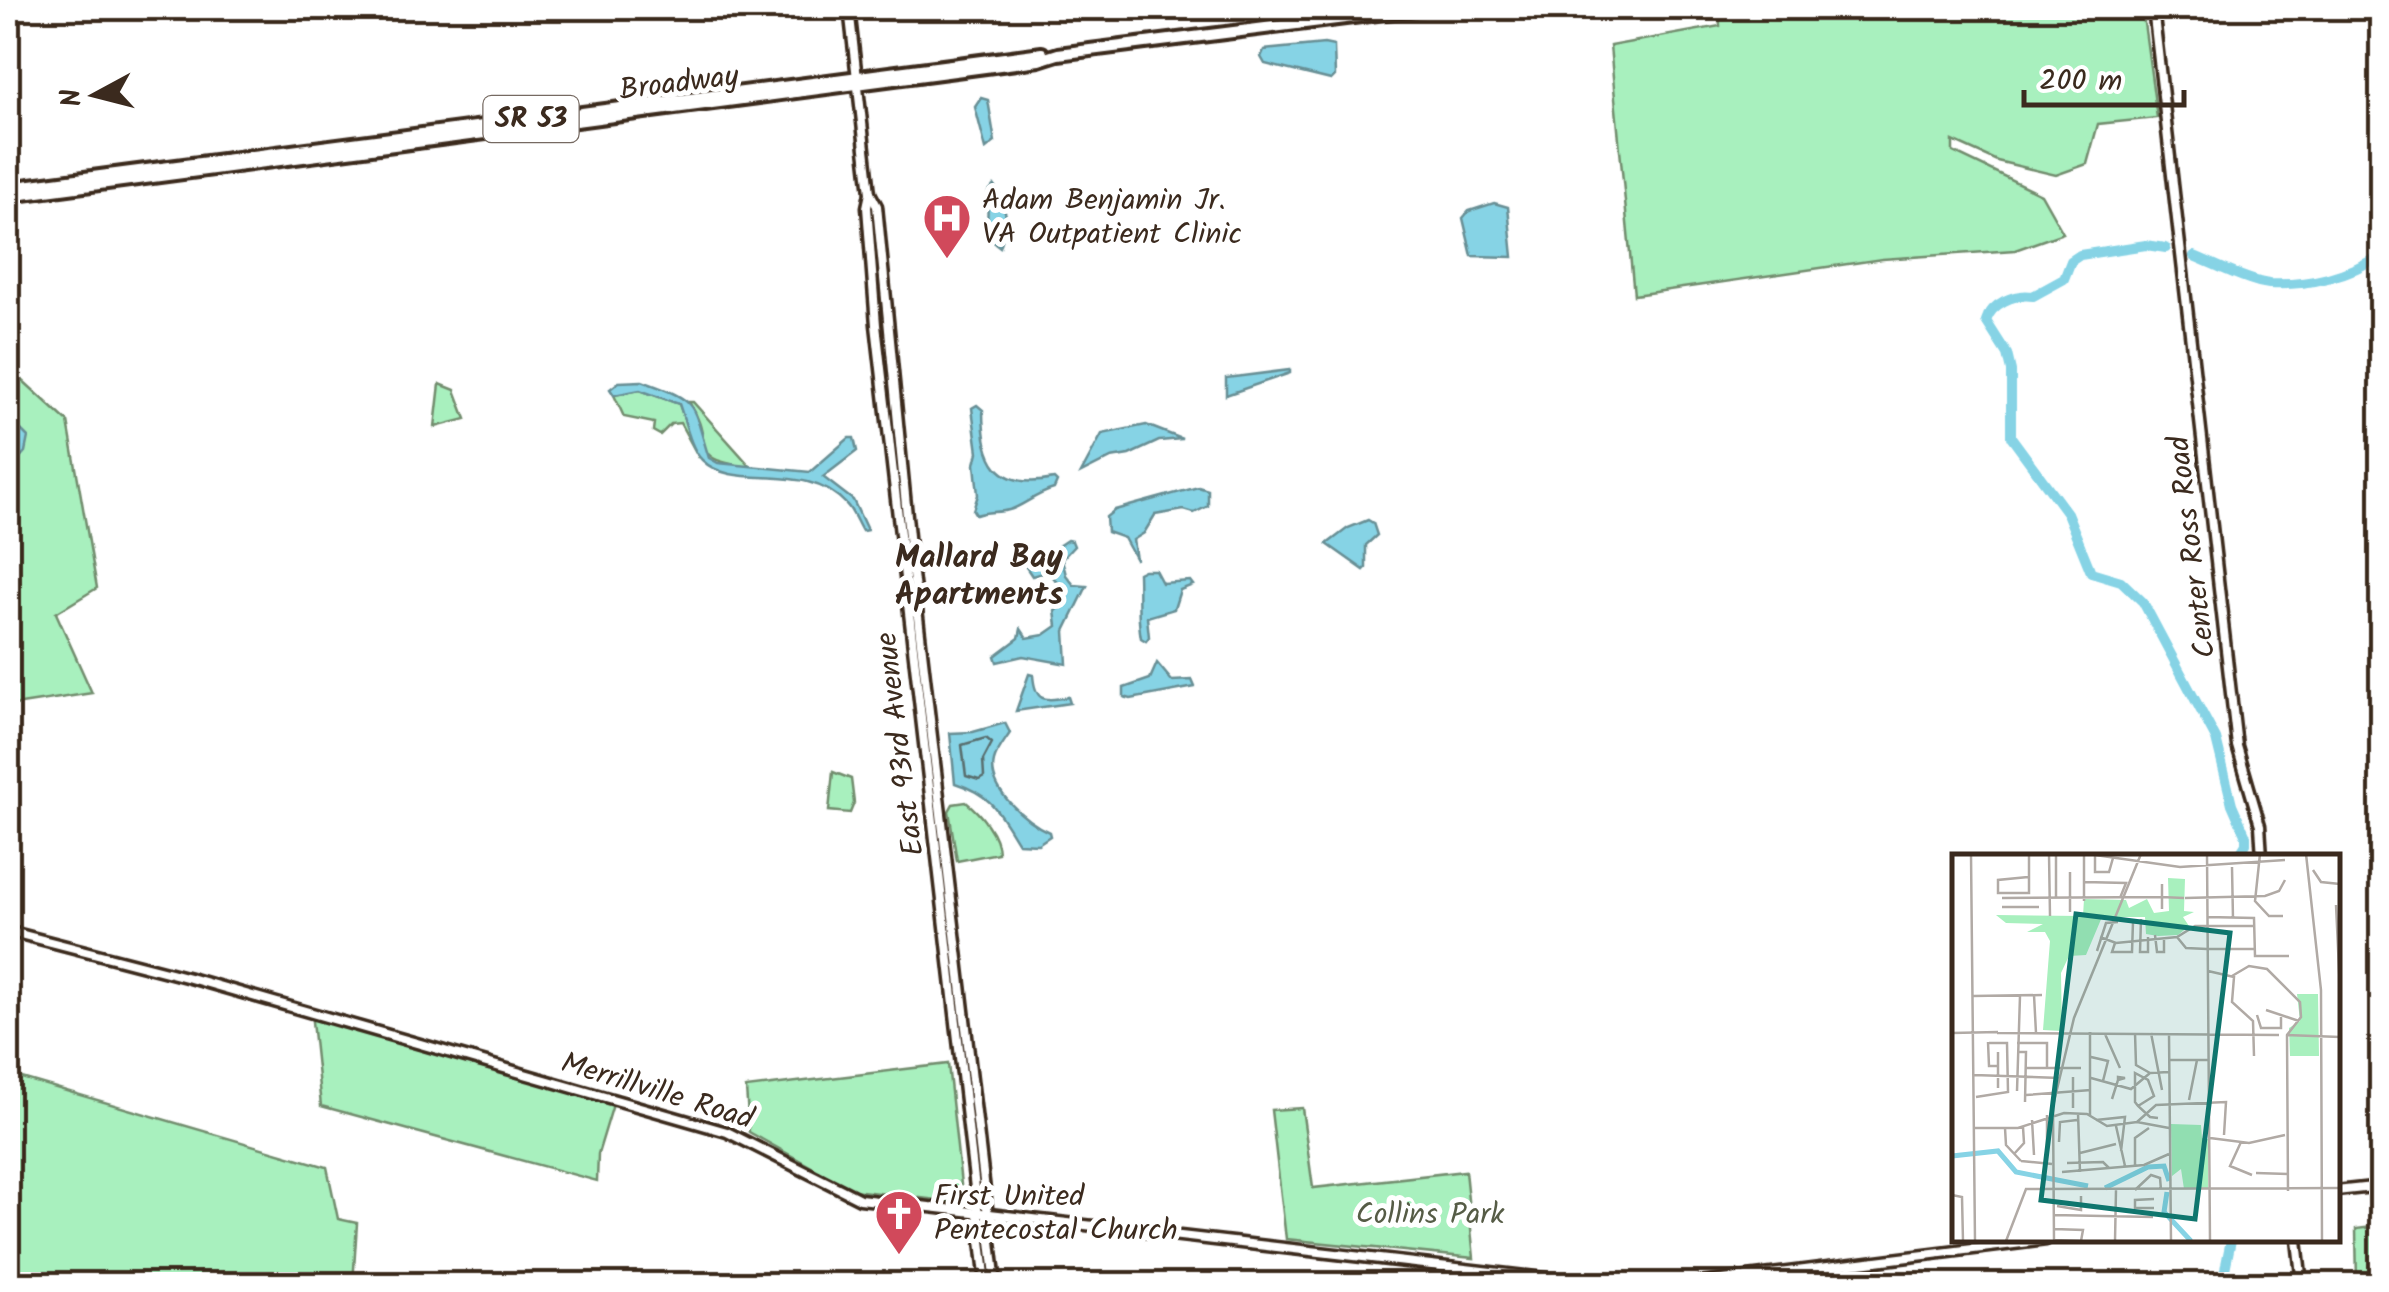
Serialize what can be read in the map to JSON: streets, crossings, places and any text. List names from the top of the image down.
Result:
{
  "streets": {
    "main road": ["Broadway", "SR 53"],
    "street": ["Center Ross Road", "East 93rd Avenue", "Merrillville Road"]
  },
  "crossings": [
    ["Broadway", "East 93rd Avenue"],
    ["East 93rd Avenue", "Merrillville Road"]
  ],
  "districts": ["Mallard Bay Apartments"],
  "parks": ["Collins Park"],
  "places": {
    "hospital": ["Adam Benjamin Jr. VA Outpatient Clinic"],
    "church": ["First United Pentecostal Church"]
  },
  "scale_bar": "200 m",
  "north": "left"
}
